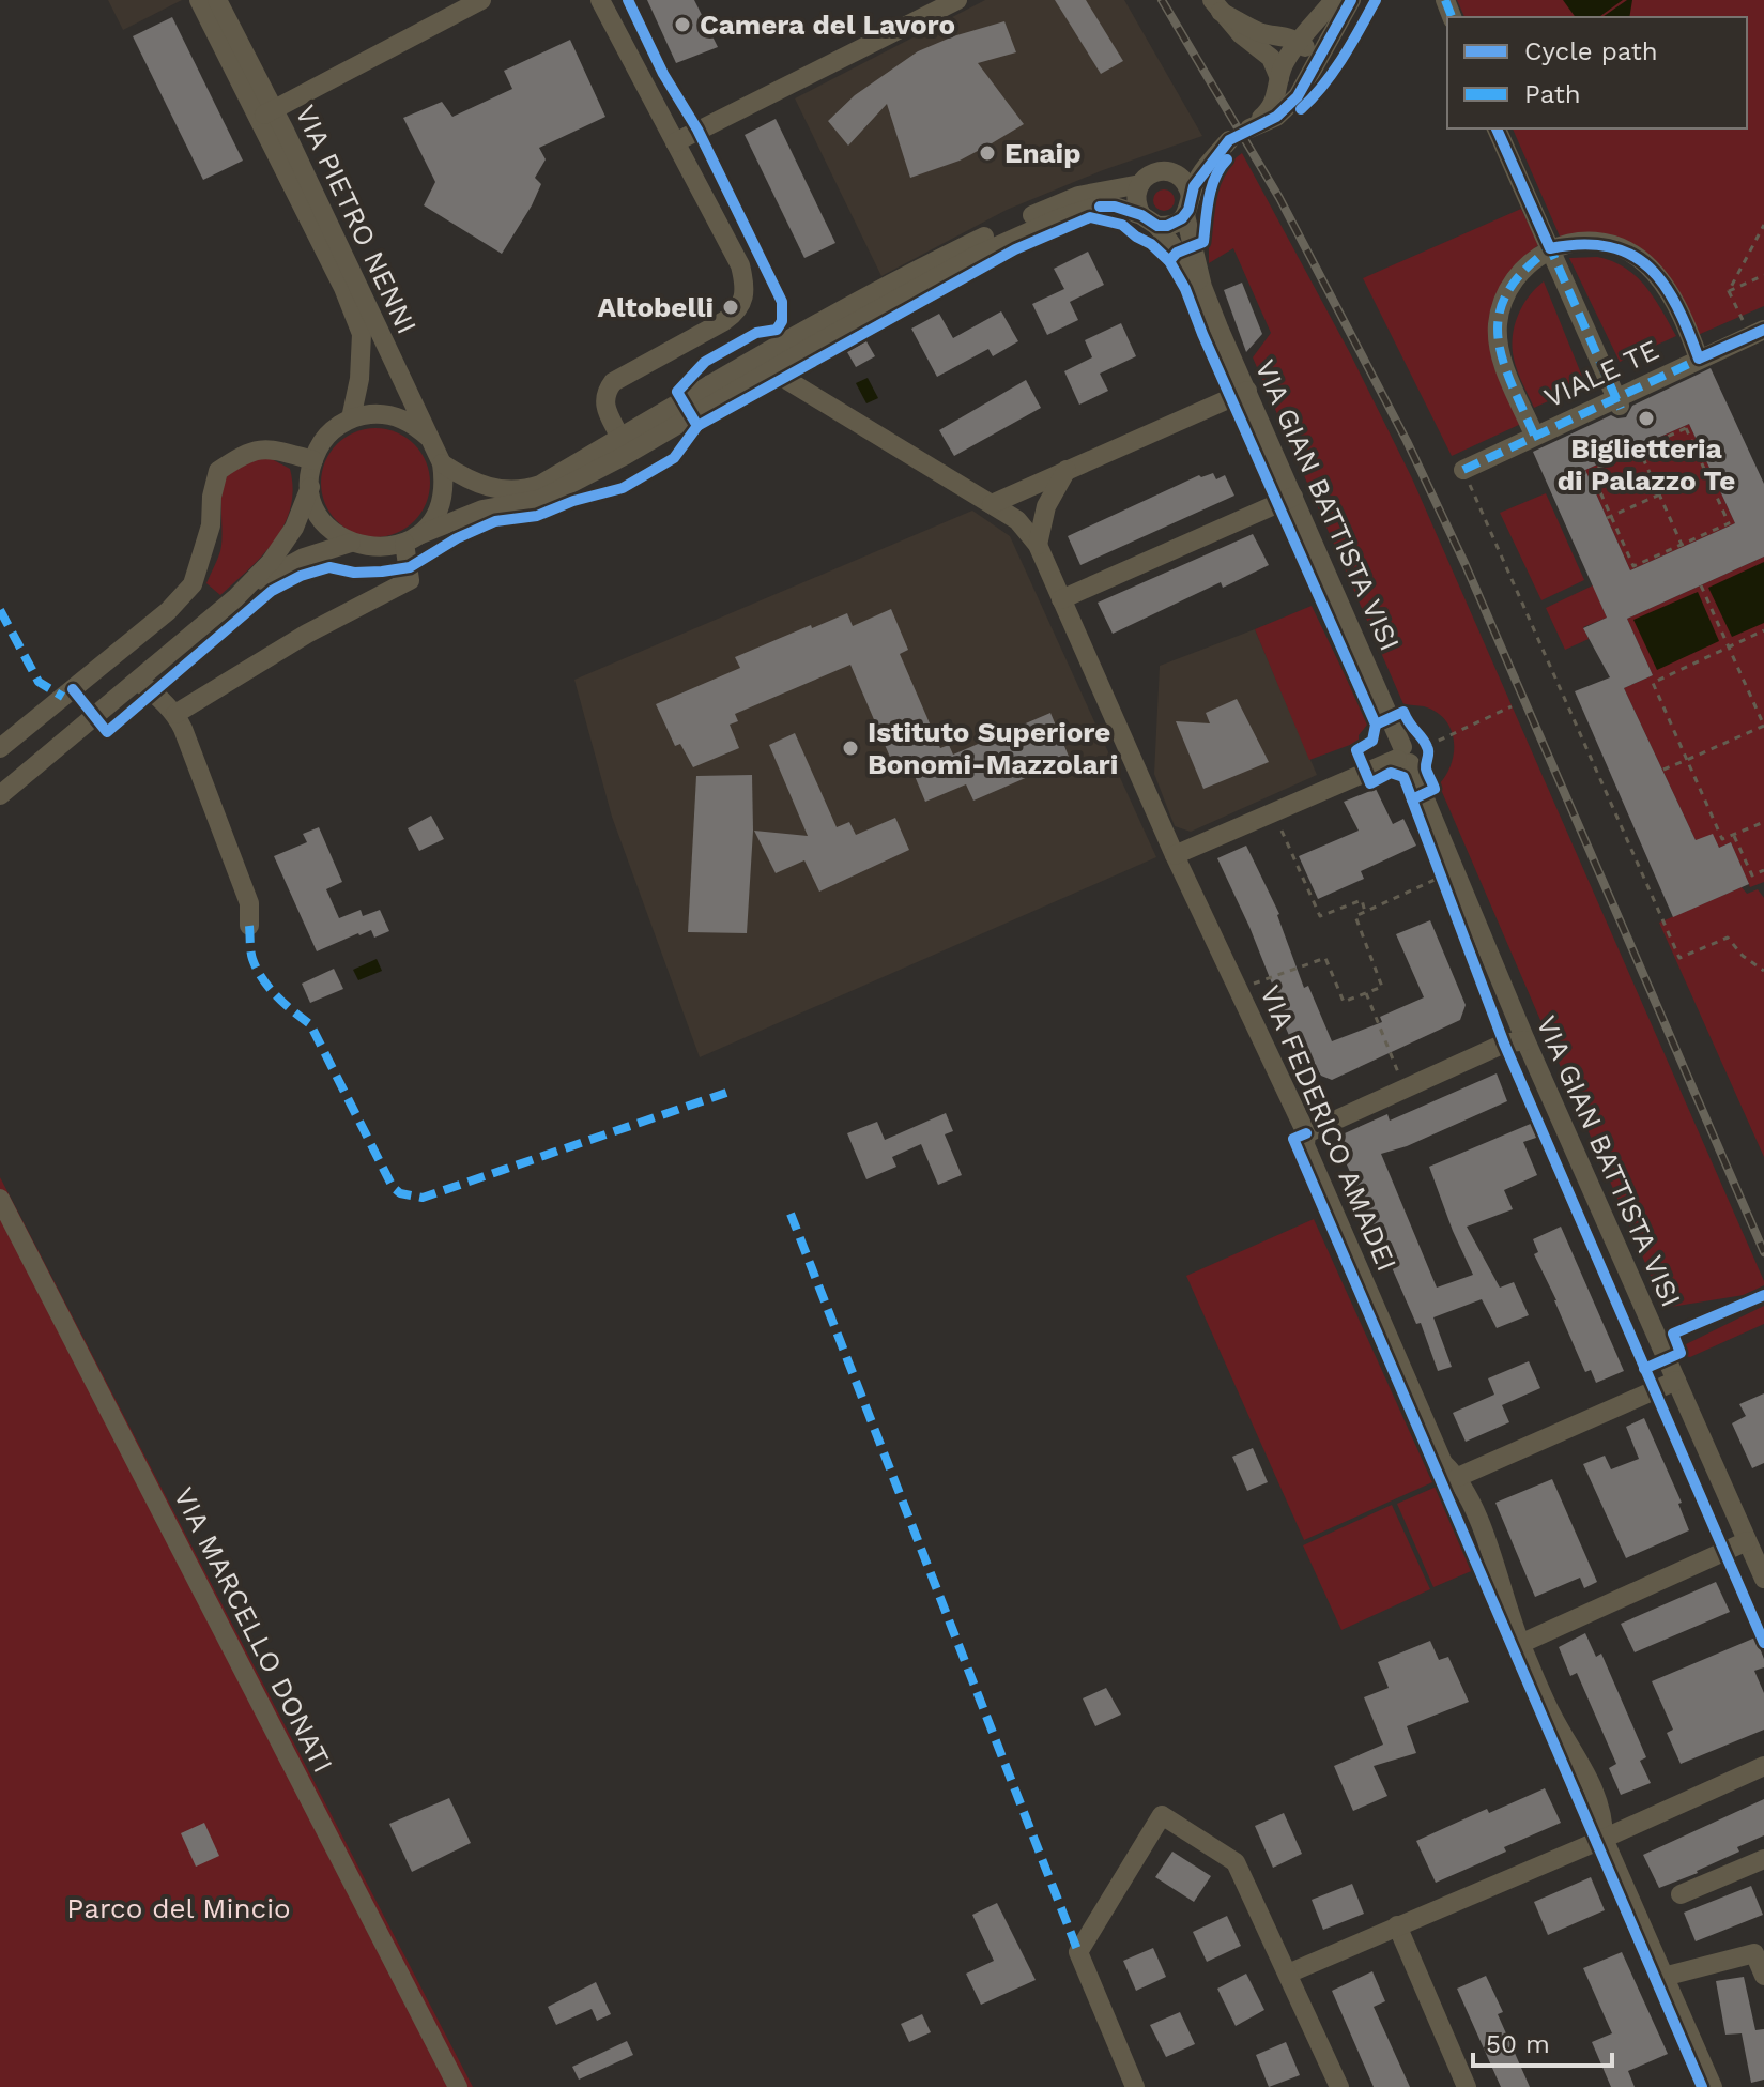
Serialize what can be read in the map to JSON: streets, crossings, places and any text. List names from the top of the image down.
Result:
{
  "streets": {
    "street": [
      "VIA PIETRO NENNI",
      "VIALE TE",
      "VIA GIAN BATTISTA VISI",
      "VIA FEDERICO AMADEI",
      "VIA MARCELLO DONATI"
    ]
  },
  "parks": ["Parco del Mincio"],
  "places": [
    "Camera del Lavoro",
    "Enaip",
    "Altobelli",
    "Biglietteria di Palazzo Te",
    "Istituto Superiore Bonomi-Mazzolari"
  ],
  "legend": ["Cycle path", "Path"],
  "scale_bar": "50 m"
}
